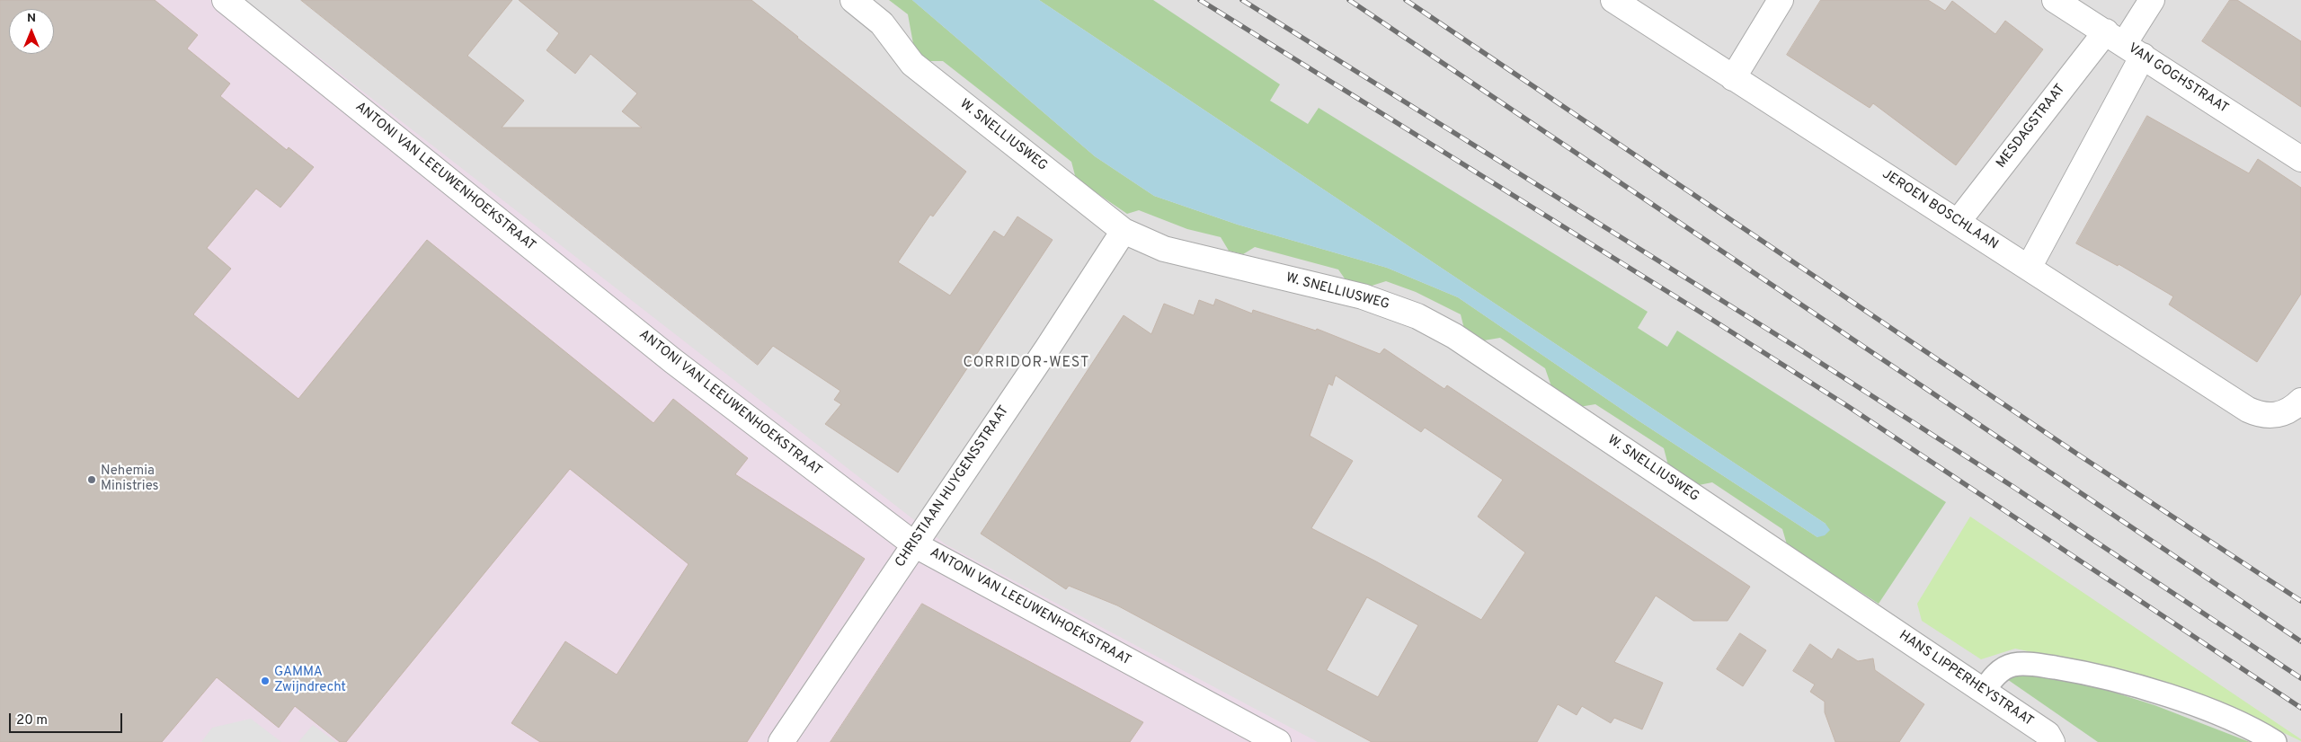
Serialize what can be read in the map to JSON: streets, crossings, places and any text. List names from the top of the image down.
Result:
{
  "streets": {
    "street": [
      "VAN GOGHSTRAAT",
      "MESDAGSTRAAT",
      "W. SNELLIUSWEG",
      "ANTONI VAN LEEUWENHOEKSTRAAT",
      "JEROEN BOSCHLAAN",
      "CHRISTIAAN HUYGENSSTRAAT",
      "HANS LIPPERHEYSTRAAT"
    ]
  },
  "crossings": [
    ["VAN GOGHSTRAAT", "MESDAGSTRAAT"],
    ["MESDAGSTRAAT", "JEROEN BOSCHLAAN"],
    ["W. SNELLIUSWEG", "CHRISTIAAN HUYGENSSTRAAT"],
    ["W. SNELLIUSWEG", "HANS LIPPERHEYSTRAAT"],
    ["ANTONI VAN LEEUWENHOEKSTRAAT", "CHRISTIAAN HUYGENSSTRAAT"]
  ],
  "districts": ["CORRIDOR-WEST"],
  "places": ["Nehemia Ministries", "GAMMA Zwijndrecht"],
  "scale_bar": "20 m",
  "north": "top"
}
